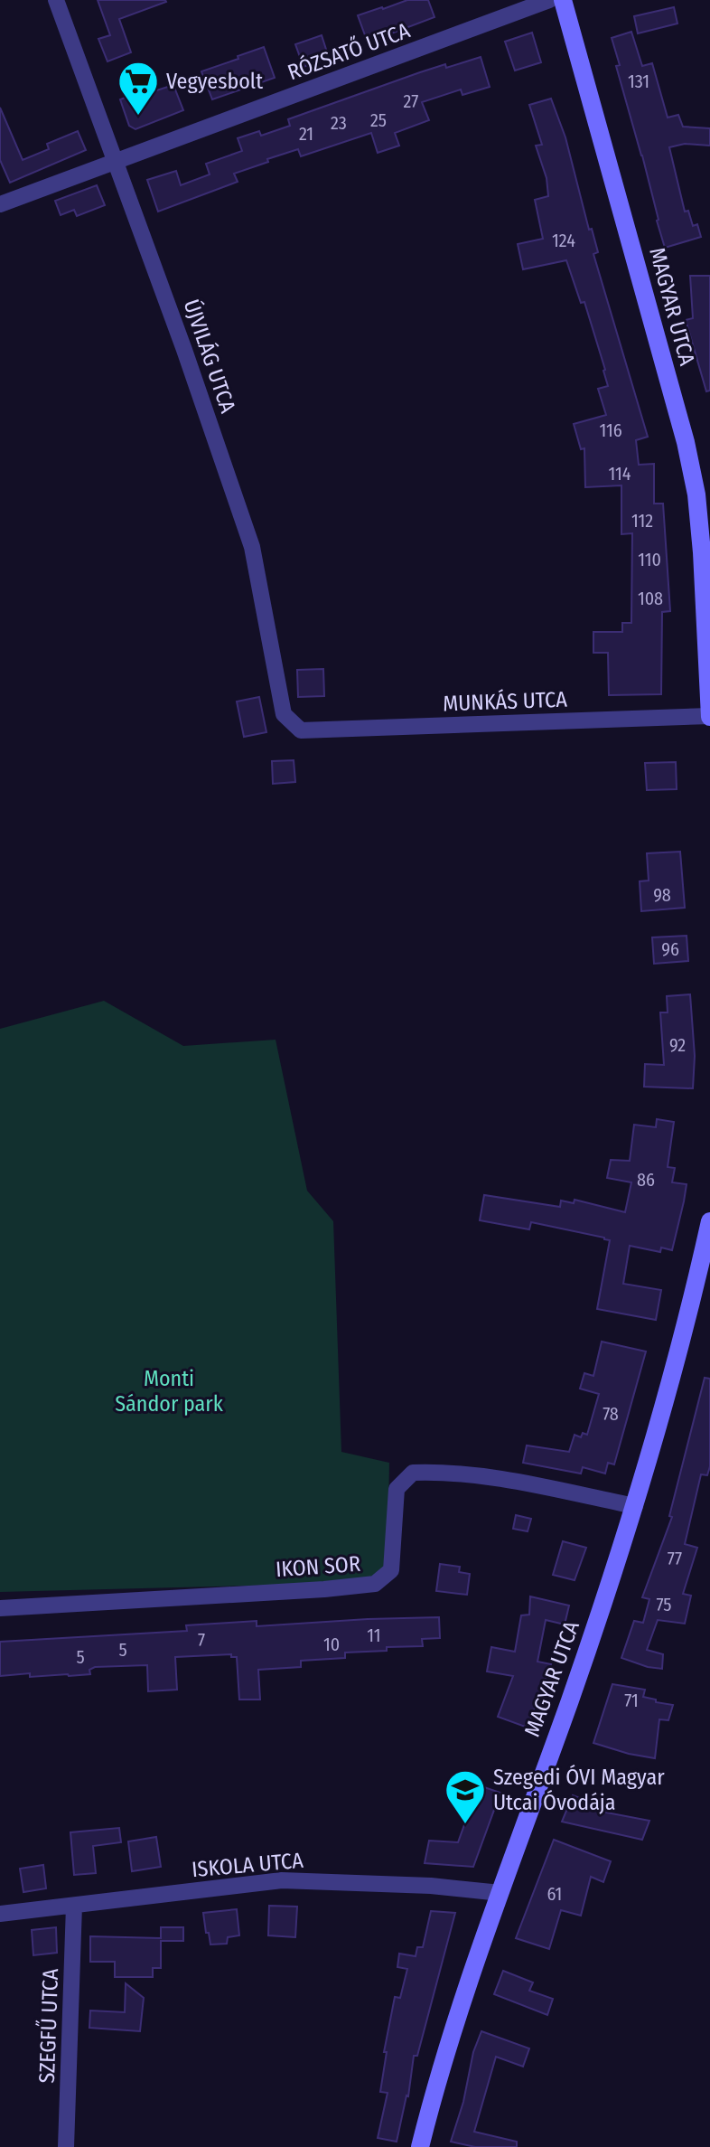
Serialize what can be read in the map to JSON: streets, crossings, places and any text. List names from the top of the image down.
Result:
{
  "streets": {
    "street": [
      "RÓZSATŐ UTCA",
      "MAGYAR UTCA",
      "ÚJVILÁG UTCA",
      "MUNKÁS UTCA",
      "IKON SOR",
      "ISKOLA UTCA",
      "SZEGFŰ UTCA"
    ]
  },
  "crossings": [
    ["RÓZSATŐ UTCA", "ÚJVILÁG UTCA"],
    ["MAGYAR UTCA", "MUNKÁS UTCA"],
    ["MAGYAR UTCA", "IKON SOR"],
    ["MAGYAR UTCA", "ISKOLA UTCA"],
    ["ÚJVILÁG UTCA", "MUNKÁS UTCA"],
    ["ISKOLA UTCA", "SZEGFŰ UTCA"]
  ],
  "parks": ["Monti Sándor park"],
  "places": {
    "supermarket": ["Vegyesbolt"],
    "school or university": ["Szegedi ÓVI Magyar Utcai Óvodája"]
  },
  "house_numbers": [
    "131",
    "27",
    "25",
    "23",
    "21",
    "124",
    "116",
    "114",
    "112",
    "110",
    "108",
    "98",
    "96",
    "92",
    "86",
    "78",
    "77",
    "75",
    "11",
    "7",
    "10",
    "5",
    "5",
    "71",
    "61"
  ]
}
